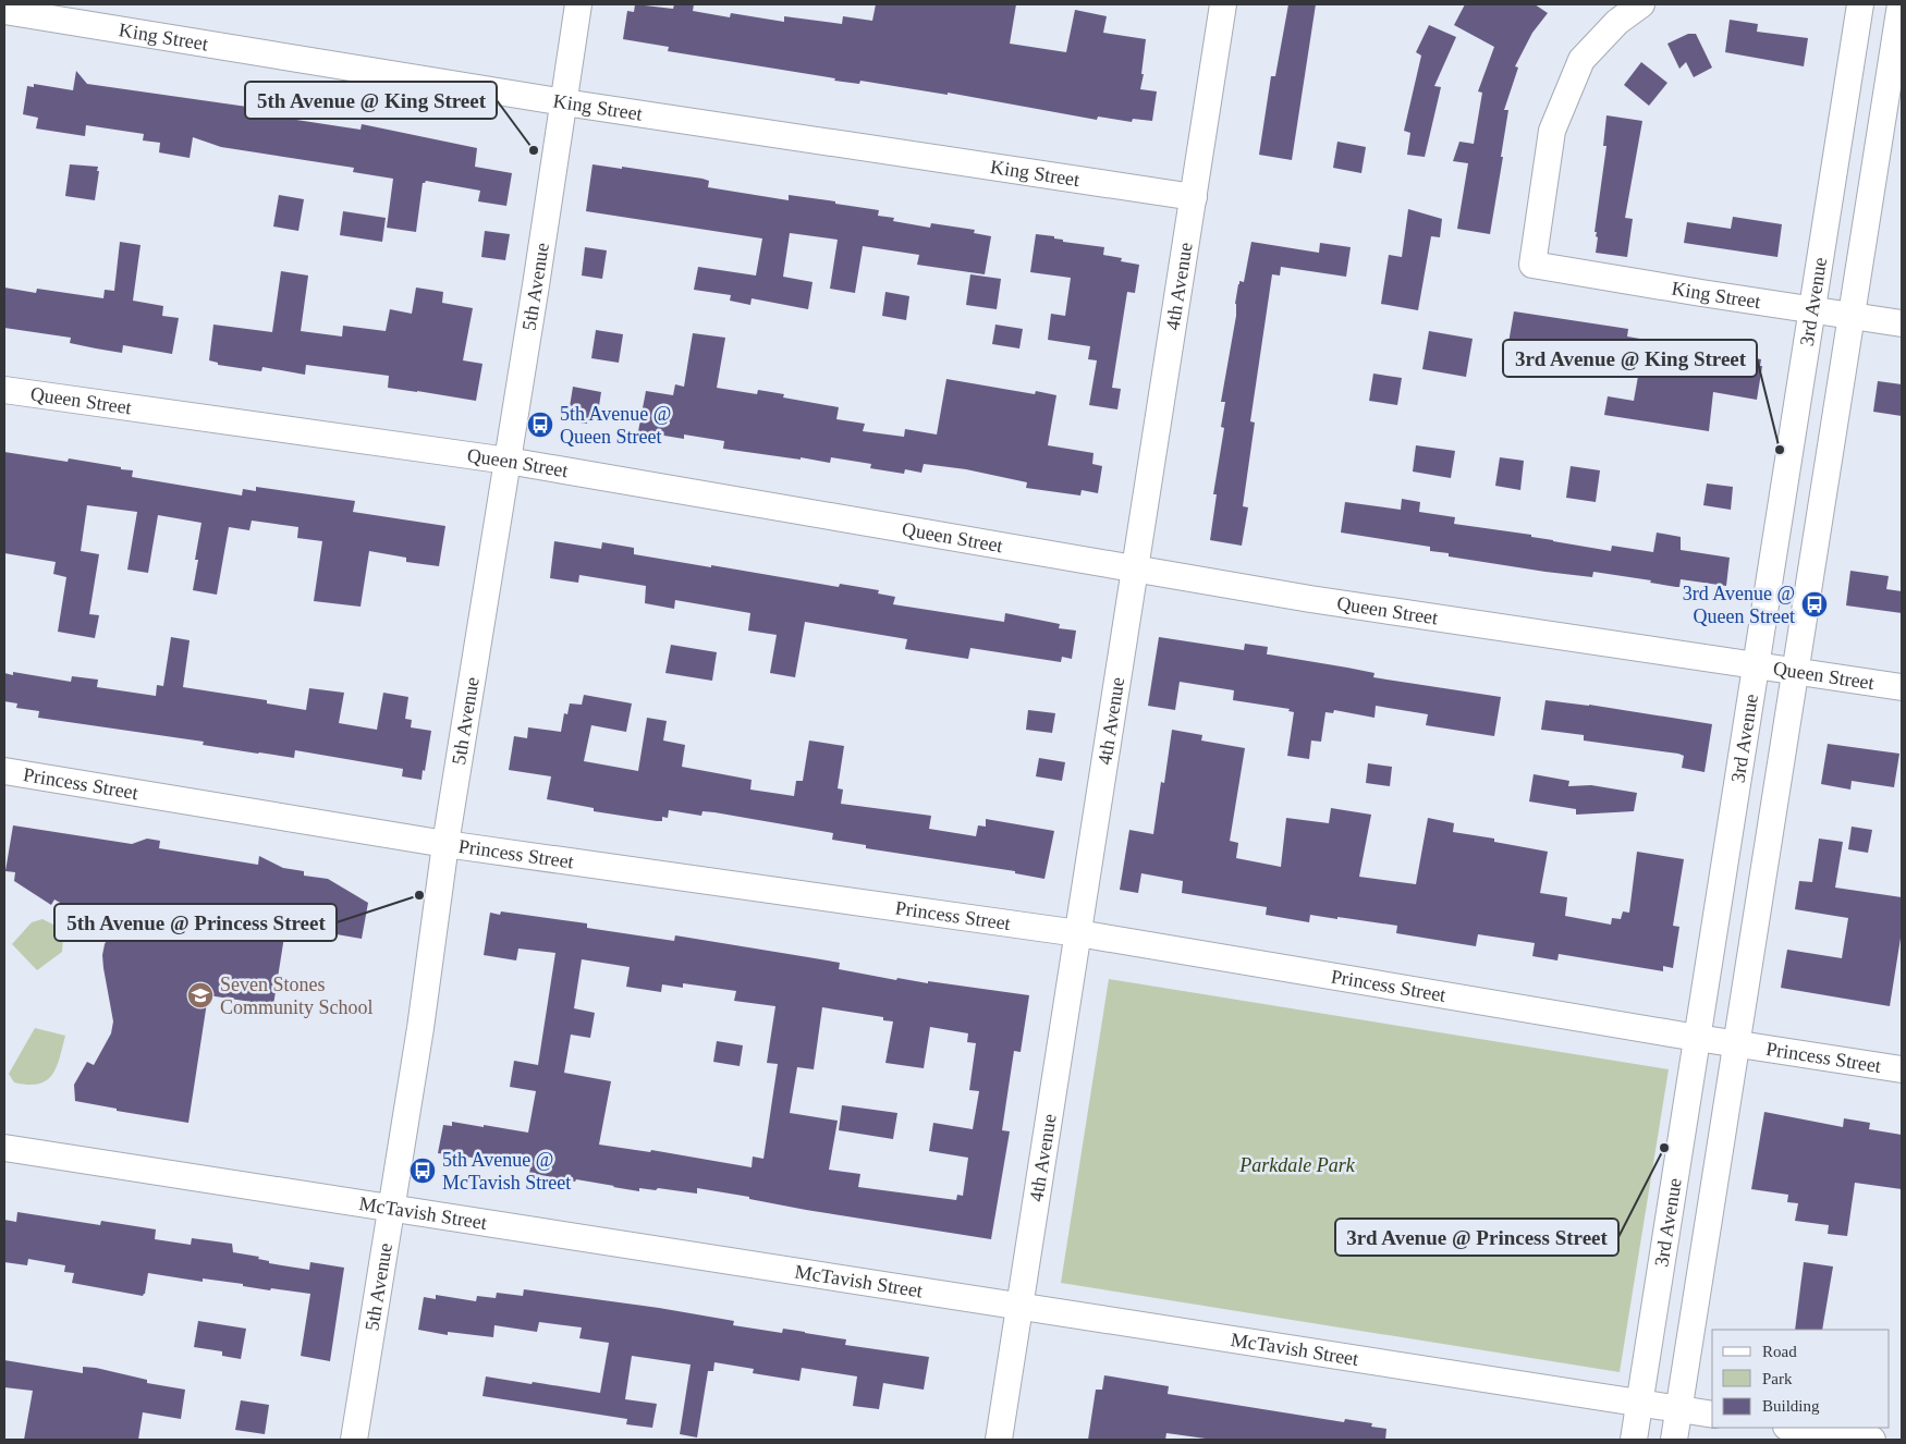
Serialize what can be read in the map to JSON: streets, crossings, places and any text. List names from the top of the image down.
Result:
{
  "streets": {
    "street": [
      "King Street",
      "5th Avenue",
      "4th Avenue",
      "3rd Avenue",
      "Queen Street",
      "Princess Street",
      "McTavish Street"
    ]
  },
  "crossings": [
    ["King Street", "5th Avenue"],
    ["King Street", "4th Avenue"],
    ["King Street", "3rd Avenue"],
    ["5th Avenue", "Queen Street"],
    ["5th Avenue", "Princess Street"],
    ["5th Avenue", "McTavish Street"],
    ["4th Avenue", "Queen Street"],
    ["4th Avenue", "Princess Street"],
    ["4th Avenue", "McTavish Street"],
    ["3rd Avenue", "Queen Street"],
    ["3rd Avenue", "Princess Street"],
    ["3rd Avenue", "McTavish Street"]
  ],
  "parks": ["Parkdale Park"],
  "places": {
    "other": [
      "5th Avenue @ King Street",
      "3rd Avenue @ King Street",
      "5th Avenue @ Princess Street",
      "3rd Avenue @ Princess Street"
    ],
    "bus stop": ["5th Avenue @ Queen Street", "3rd Avenue @ Queen Street", "5th Avenue @ McTavish Street"],
    "school or university": ["Seven Stones Community School"]
  },
  "legend": ["Road", "Park", "Building"]
}
